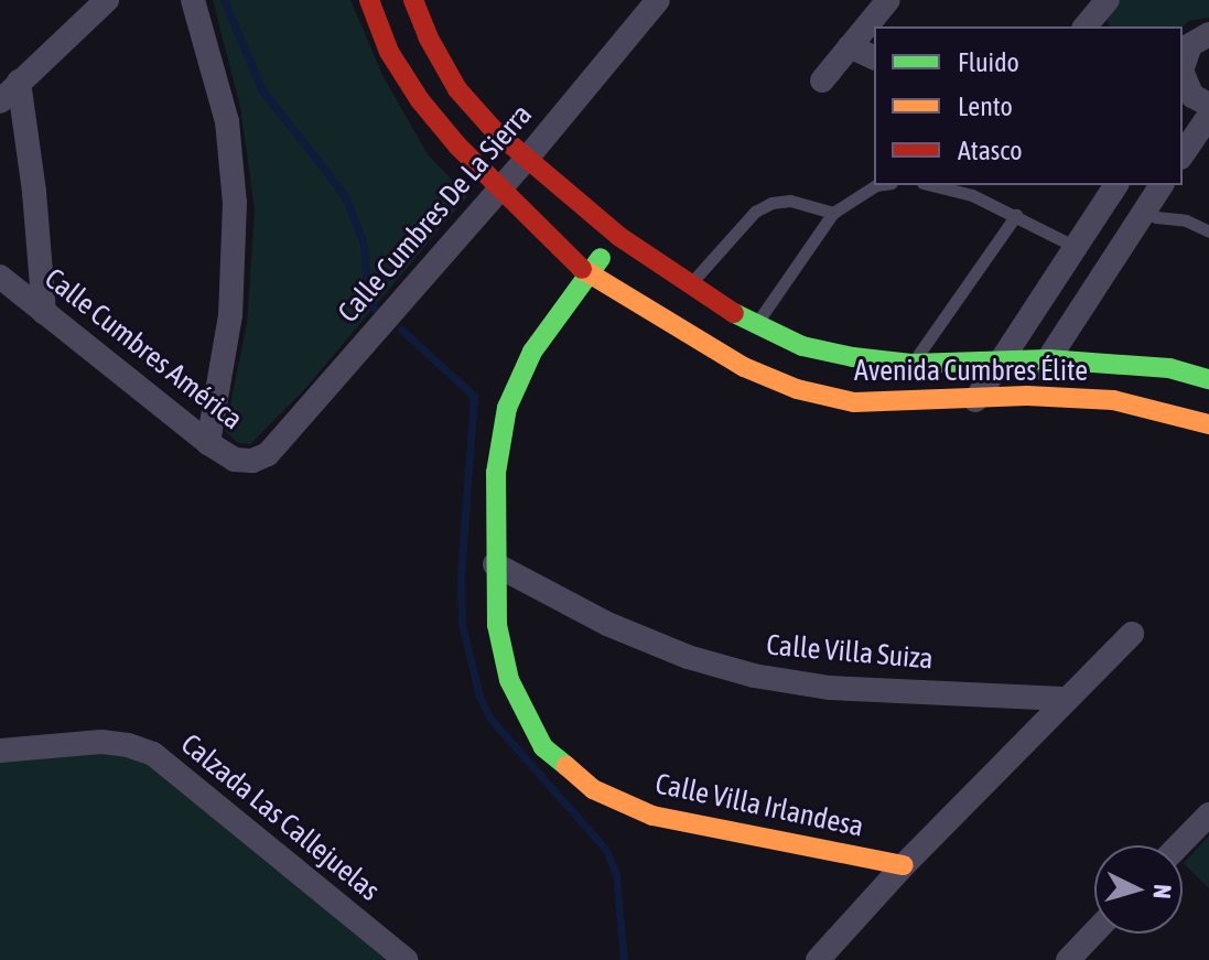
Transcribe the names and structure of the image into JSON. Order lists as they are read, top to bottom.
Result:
{
  "streets": {
    "street": [
      "Calle Cumbres De La Sierra",
      "Calle Cumbres América",
      "Avenida Cumbres Élite",
      "Calle Villa Suiza",
      "Calle Villa Irlandesa",
      "Calzada Las Callejuelas"
    ]
  },
  "crossings": [
    ["Calle Cumbres De La Sierra", "Calle Cumbres América"],
    ["Calle Cumbres De La Sierra", "Avenida Cumbres Élite"],
    ["Avenida Cumbres Élite", "Calle Villa Irlandesa"],
    ["Calle Villa Suiza", "Calle Villa Irlandesa"]
  ],
  "legend": ["Fluido", "Lento", "Atasco"],
  "north": "right"
}
